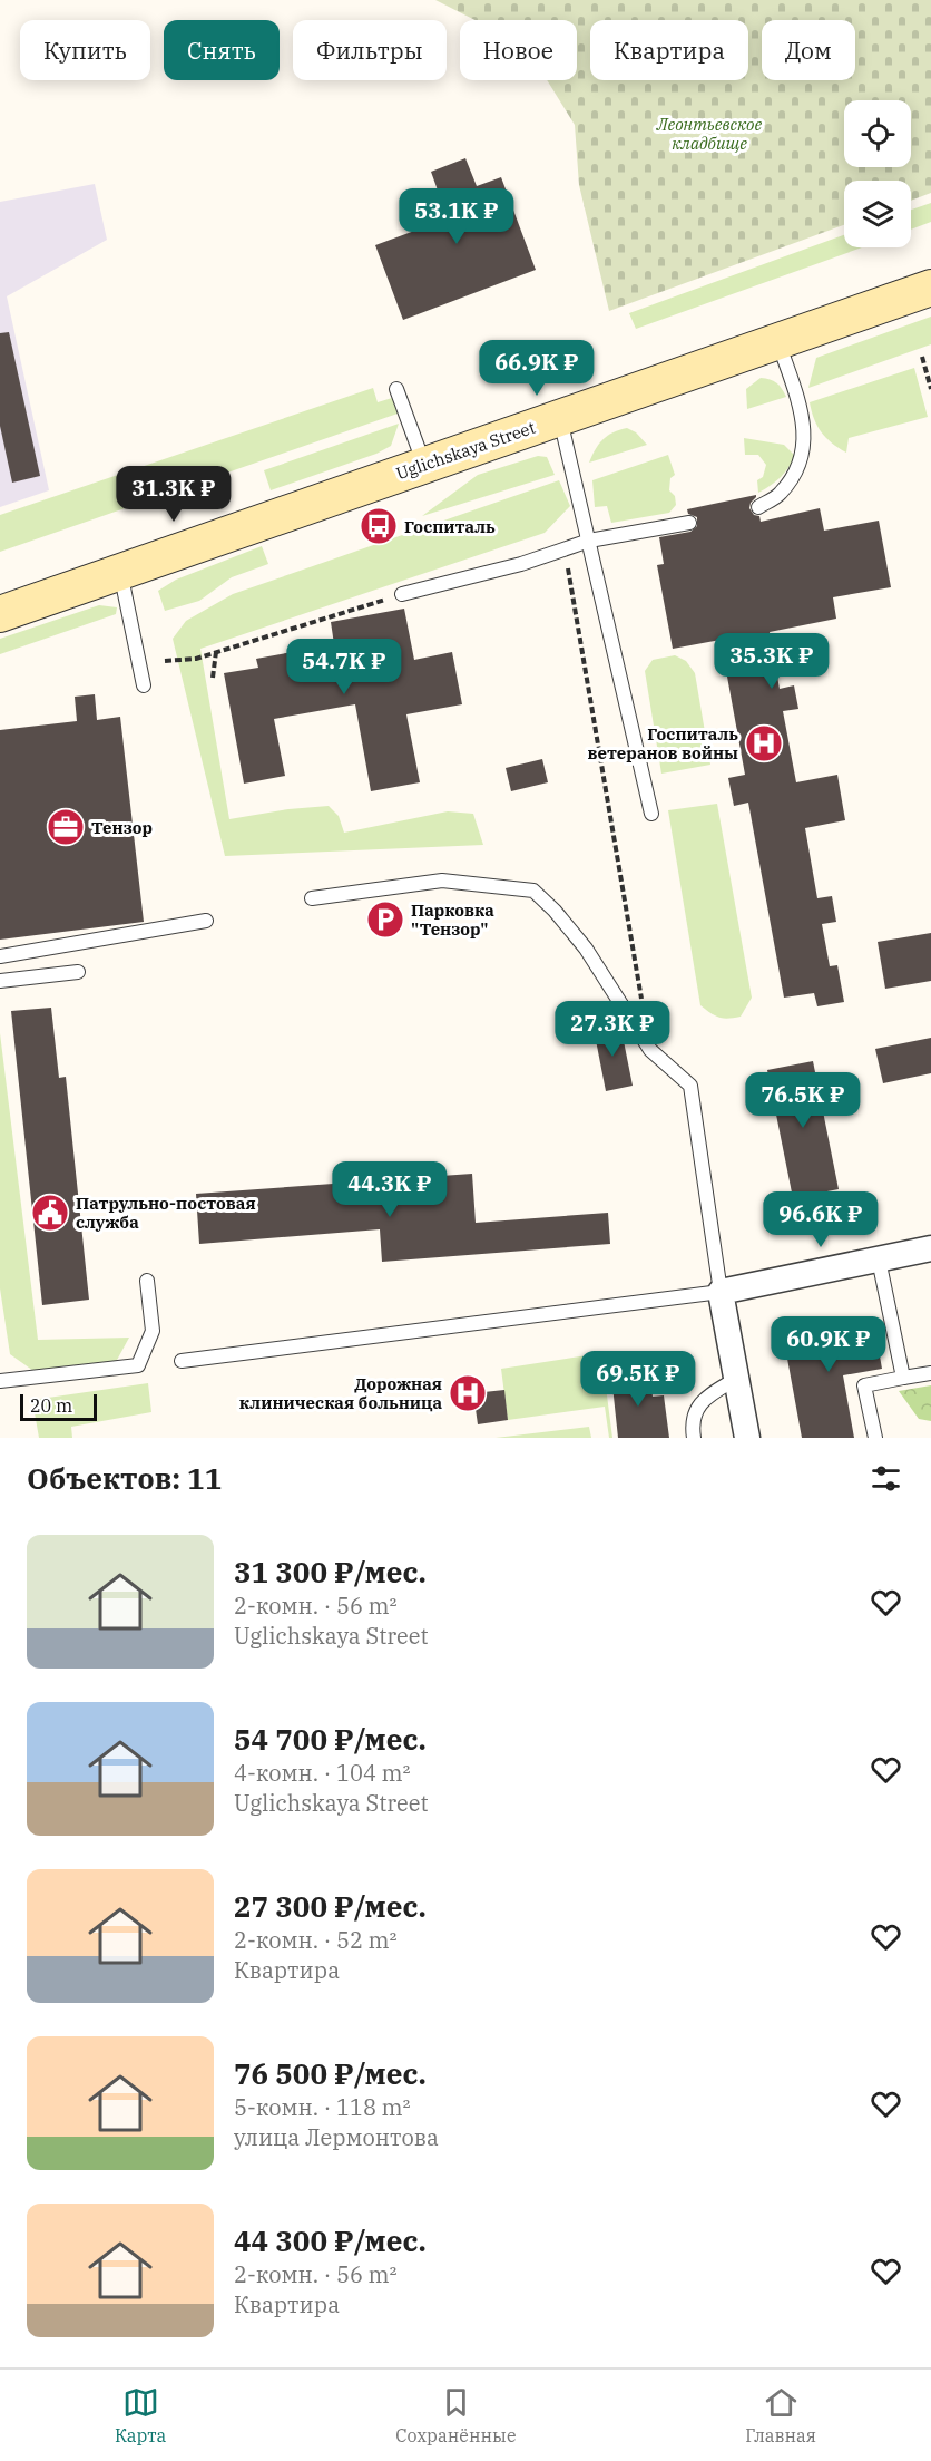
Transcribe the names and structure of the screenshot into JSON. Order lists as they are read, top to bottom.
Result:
{
  "streets": {
    "main road": ["Uglichskaya Street"]
  },
  "parks": ["Леонтьевское кладбище"],
  "places": {
    "bus stop": ["Госпиталь"],
    "hospital": ["Госпиталь ветеранов войны", "Дорожная клиническая больница"],
    "office": ["Тензор"],
    "parking": ["Парковка \"Тензор\""],
    "public building": ["Патрульно-постовая служба"]
  },
  "scale_bar": "20 m",
  "page": {
    "chip": [
      "Купить",
      "Снять",
      "Фильтры",
      "Новое",
      "Квартира",
      "Дом"
    ],
    "price": [
      "53.1K ₽",
      "66.9K ₽",
      "31.3K ₽",
      "35.3K ₽",
      "54.7K ₽",
      "27.3K ₽",
      "76.5K ₽",
      "44.3K ₽",
      "96.6K ₽",
      "60.9K ₽",
      "69.5K ₽"
    ],
    "scale": "20 m",
    "heading": "Объектов: 11",
    "list": [
      {
        "name": "31 300 ₽/мес.",
        "note": "2-комн. · 56 m² · Uglichskaya Street"
      },
      {
        "name": "54 700 ₽/мес.",
        "note": "4-комн. · 104 m² · Uglichskaya Street"
      },
      {
        "name": "27 300 ₽/мес.",
        "note": "2-комн. · 52 m² · Квартира"
      },
      {
        "name": "76 500 ₽/мес.",
        "note": "5-комн. · 118 m² · улица Лермонтова"
      },
      {
        "name": "44 300 ₽/мес.",
        "note": "2-комн. · 56 m² · Квартира"
      }
    ],
    "tabs": ["Карта", "Сохранённые", "Главная"]
  }
}
